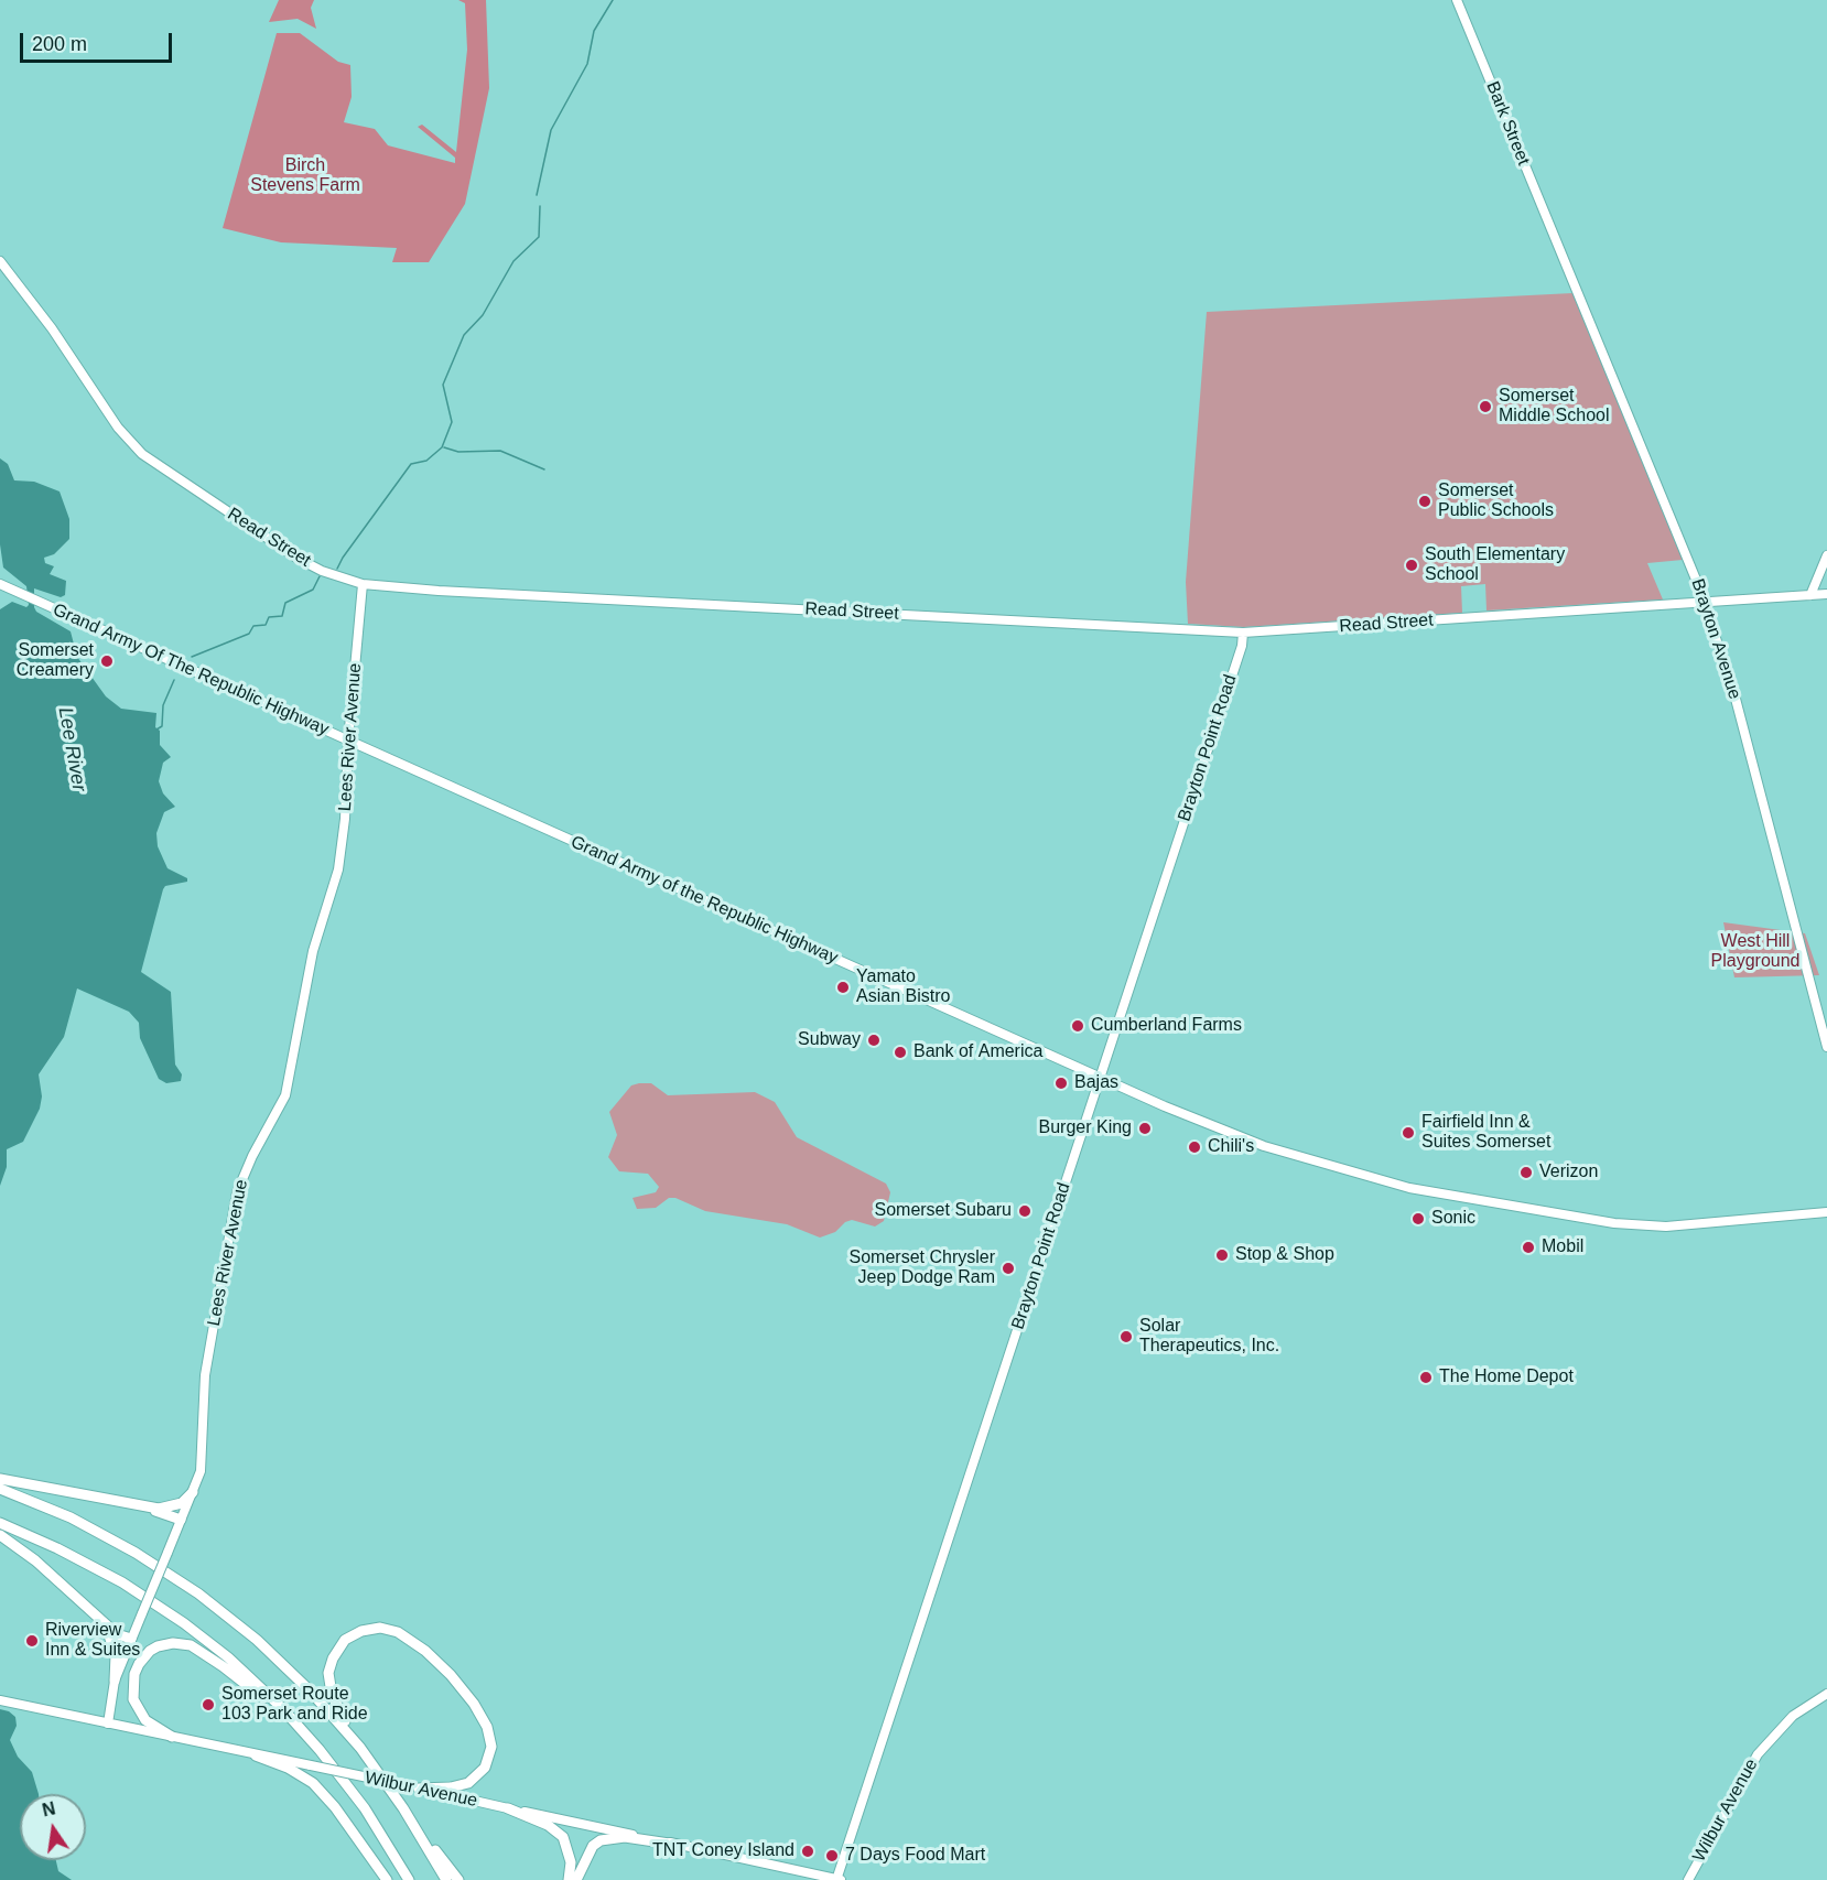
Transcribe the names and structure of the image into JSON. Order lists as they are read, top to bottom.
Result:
{
  "streets": {
    "main road": [
      "Bark Street",
      "Read Street",
      "Brayton Avenue",
      "Grand Army Of The Republic Highway",
      "Lees River Avenue",
      "Brayton Point Road",
      "Grand Army of the Republic Highway",
      "Wilbur Avenue"
    ]
  },
  "crossings": [
    ["Bark Street", "Brayton Avenue"],
    ["Read Street", "Brayton Avenue"],
    ["Read Street", "Lees River Avenue"],
    ["Read Street", "Brayton Point Road"],
    ["Grand Army Of The Republic Highway", "Lees River Avenue"],
    ["Grand Army Of The Republic Highway", "Grand Army of the Republic Highway"],
    ["Lees River Avenue", "Grand Army of the Republic Highway"],
    ["Lees River Avenue", "Wilbur Avenue"],
    ["Brayton Point Road", "Grand Army of the Republic Highway"],
    ["Brayton Point Road", "Wilbur Avenue"]
  ],
  "water": ["Lee River"],
  "parks": ["Birch Stevens Farm", "West Hill Playground"],
  "places": [
    "Somerset Middle School",
    "Somerset Public Schools",
    "South Elementary School",
    "Somerset Creamery",
    "Yamato Asian Bistro",
    "Cumberland Farms",
    "Subway",
    "Bank of America",
    "Bajas",
    "Burger King",
    "Fairfield Inn & Suites Somerset",
    "Chili's",
    "Verizon",
    "Somerset Subaru",
    "Sonic",
    "Mobil",
    "Stop & Shop",
    "Somerset Chrysler Jeep Dodge Ram",
    "Solar Therapeutics, Inc.",
    "The Home Depot",
    "Riverview Inn & Suites",
    "Somerset Route 103 Park and Ride",
    "TNT Coney Island",
    "7 Days Food Mart"
  ],
  "scale_bar": "200 m",
  "north": "top"
}
